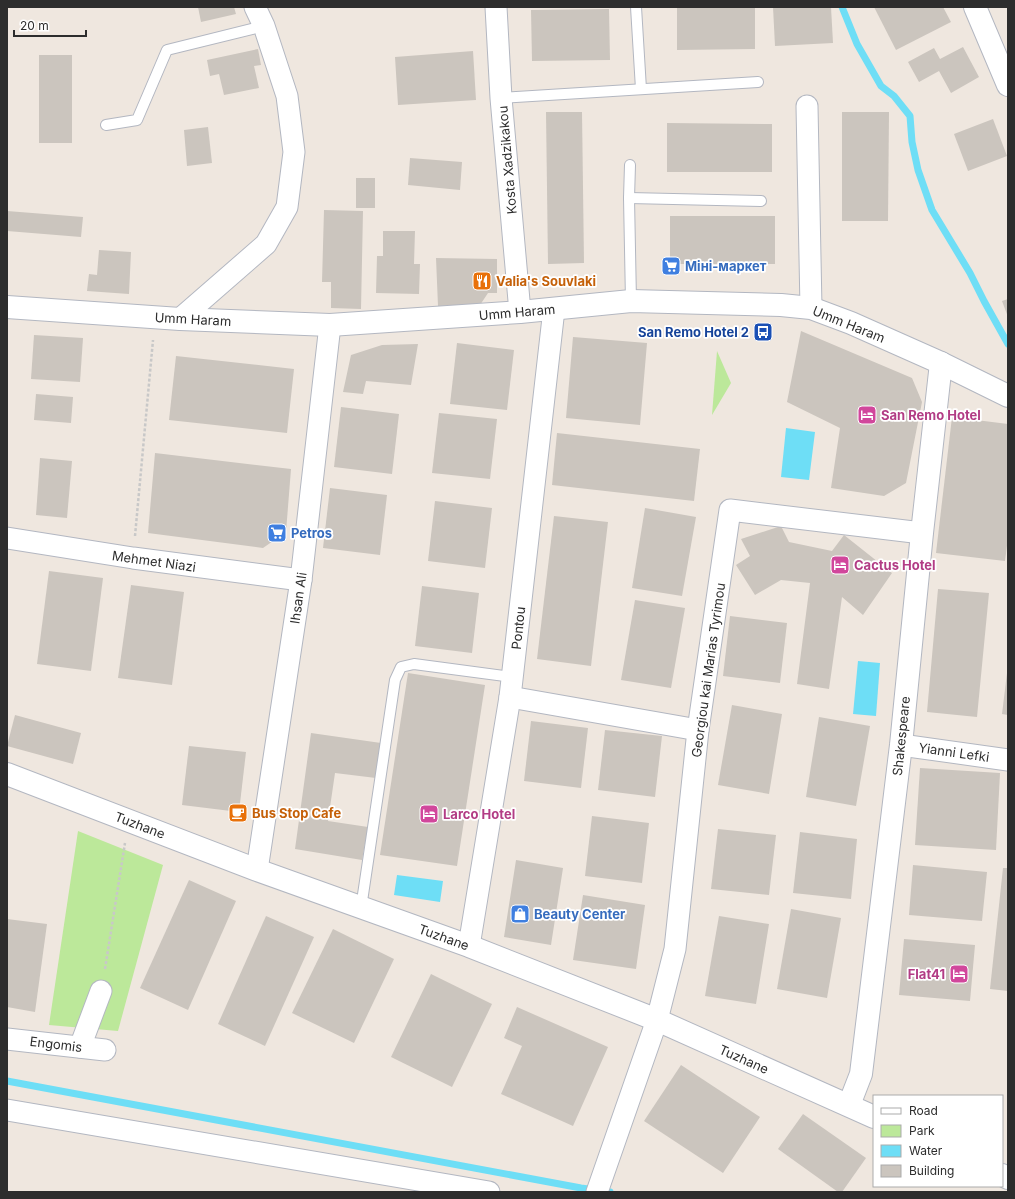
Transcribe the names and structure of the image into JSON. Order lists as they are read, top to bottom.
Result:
{
  "streets": {
    "street": [
      "Kosta Xadzikakou",
      "Umm Haram",
      "Mehmet Niazi",
      "Ihsan Ali",
      "Pontou",
      "Georgiou kai Marias Tyrimou",
      "Shakespeare",
      "Yianni Lefki",
      "Tuzhane",
      "Engomis"
    ]
  },
  "crossings": [
    ["Kosta Xadzikakou", "Umm Haram"],
    ["Umm Haram", "Ihsan Ali"],
    ["Umm Haram", "Pontou"],
    ["Umm Haram", "Shakespeare"],
    ["Mehmet Niazi", "Ihsan Ali"],
    ["Ihsan Ali", "Tuzhane"],
    ["Pontou", "Tuzhane"],
    ["Georgiou kai Marias Tyrimou", "Shakespeare"],
    ["Georgiou kai Marias Tyrimou", "Tuzhane"],
    ["Shakespeare", "Yianni Lefki"],
    ["Shakespeare", "Tuzhane"]
  ],
  "places": {
    "supermarket": ["Міні-маркет", "Petros"],
    "restaurant": ["Valia's Souvlaki"],
    "bus stop": ["San Remo Hotel 2"],
    "hotel": [
      "San Remo Hotel",
      "Cactus Hotel",
      "Larco Hotel",
      "Flat41"
    ],
    "cafe": ["Bus Stop Cafe"],
    "shop": ["Beauty Center"]
  },
  "legend": [
    "Road",
    "Park",
    "Water",
    "Building"
  ],
  "scale_bar": "20 m"
}
